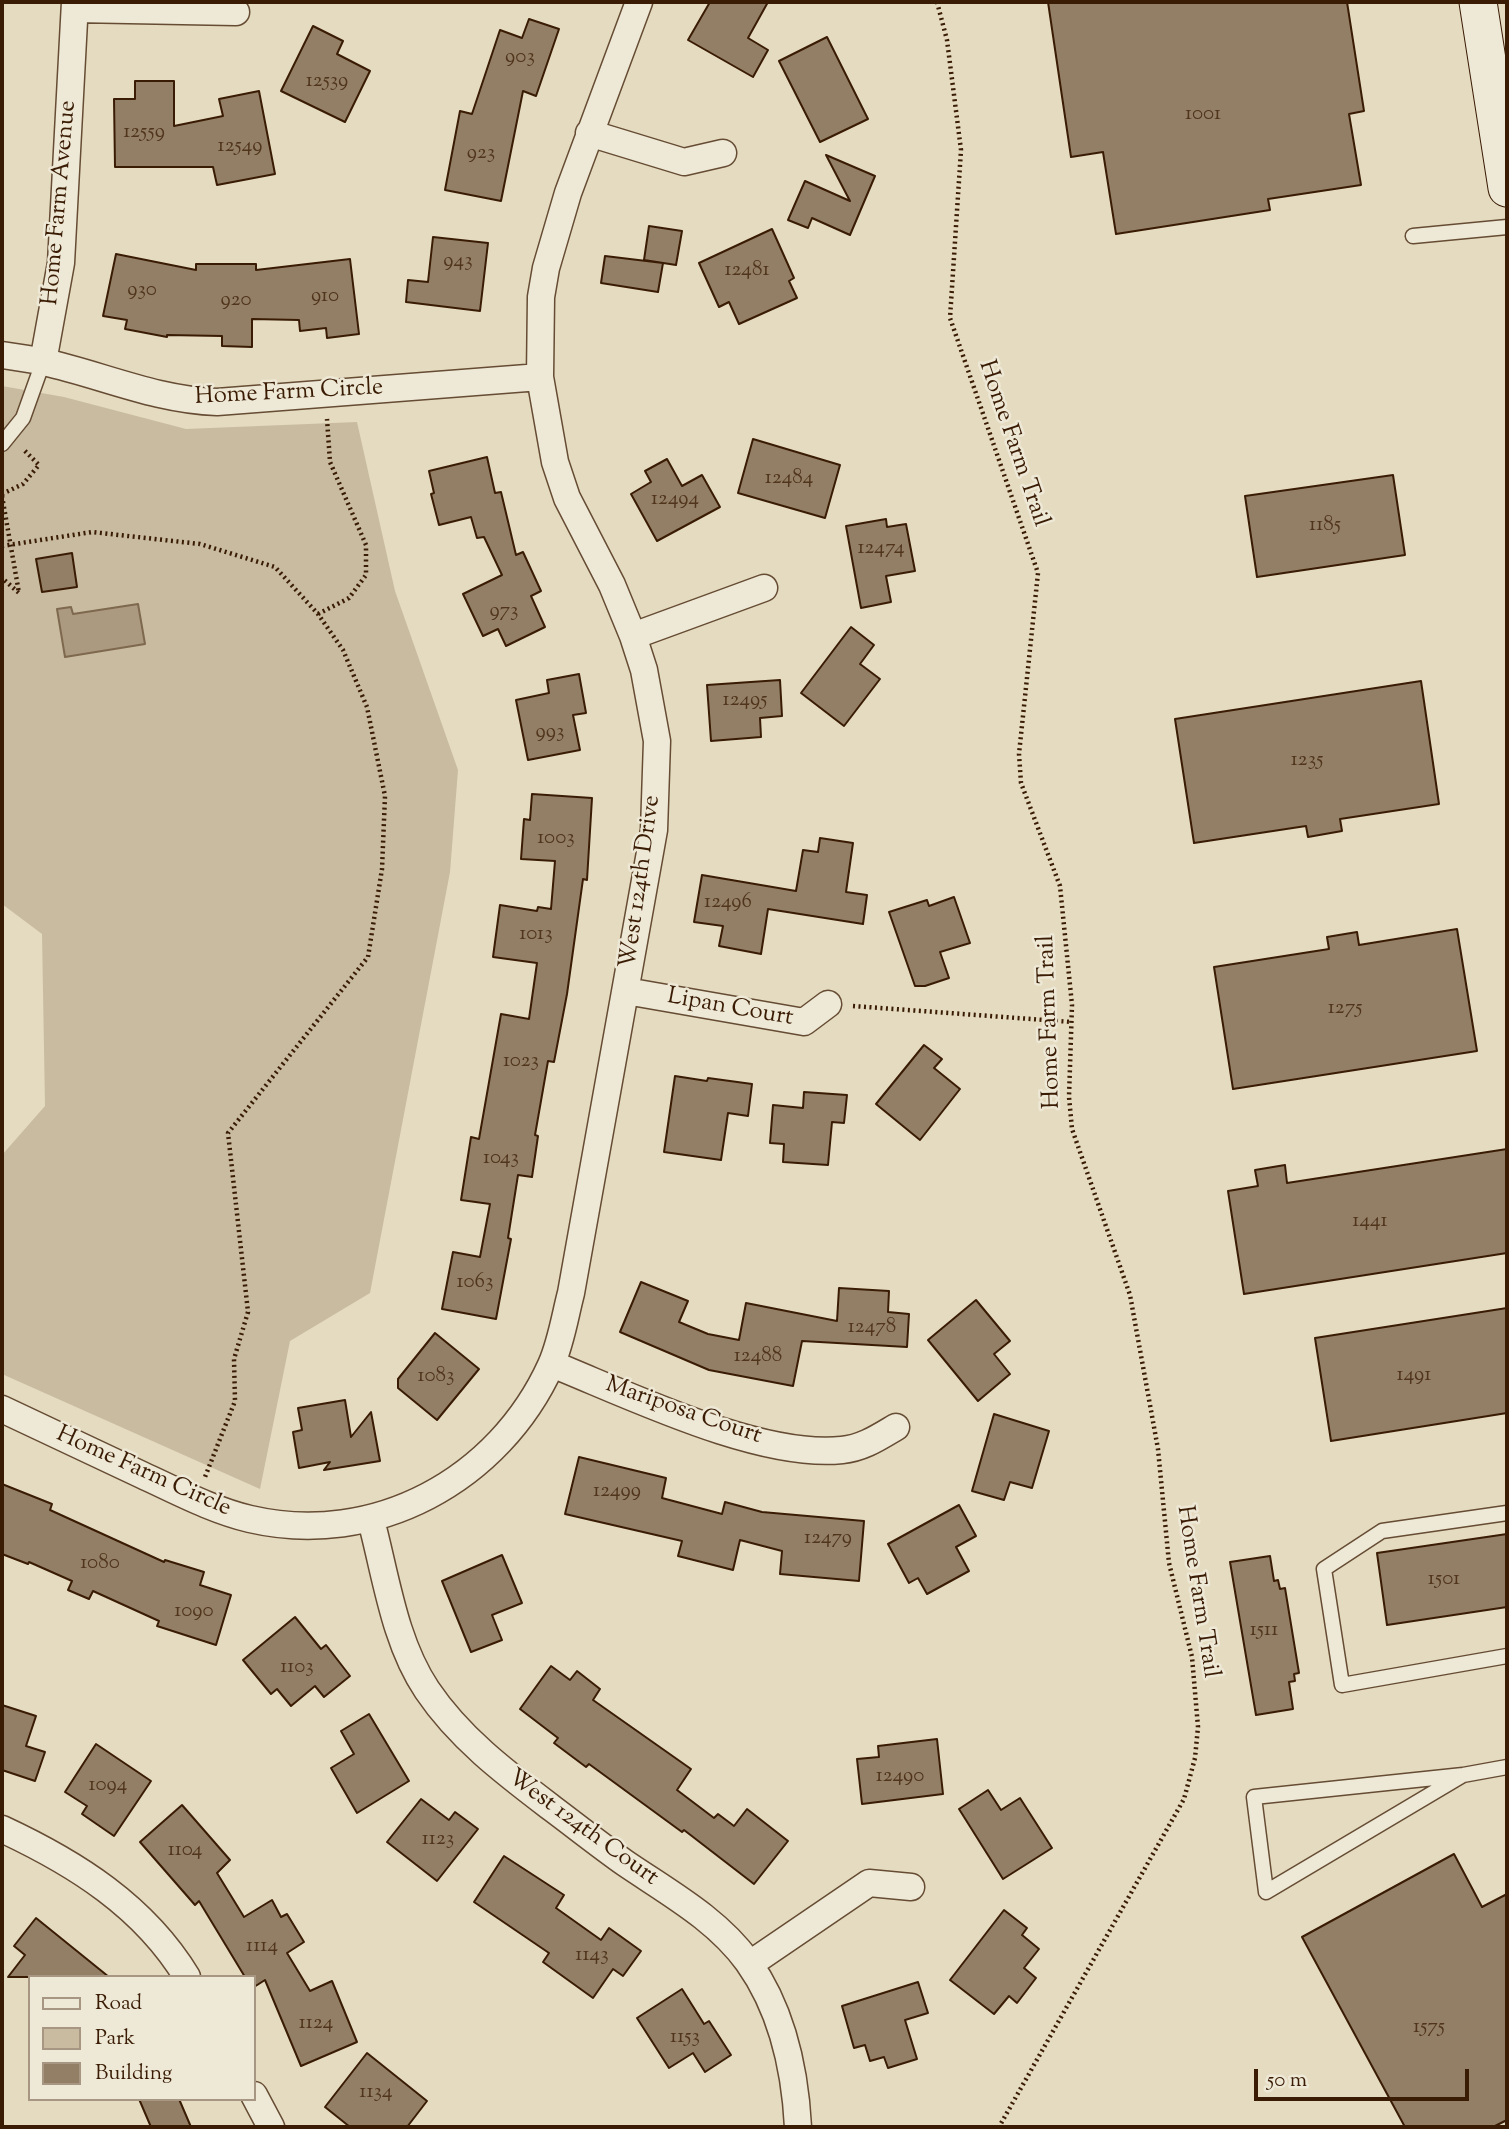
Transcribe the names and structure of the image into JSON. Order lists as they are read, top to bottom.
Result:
{
  "streets": {
    "street": [
      "Home Farm Avenue",
      "Home Farm Circle",
      "West 124th Drive",
      "Lipan Court",
      "Mariposa Court",
      "West 124th Court"
    ],
    "path": ["Home Farm Trail"]
  },
  "crossings": [
    ["Home Farm Avenue", "Home Farm Circle"],
    ["Home Farm Circle", "West 124th Drive"],
    ["Home Farm Circle", "West 124th Court"],
    ["West 124th Drive", "Lipan Court"],
    ["West 124th Drive", "Mariposa Court"],
    ["West 124th Drive", "West 124th Court"]
  ],
  "house_numbers": [
    "903",
    "12539",
    "1001",
    "12559",
    "12549",
    "923",
    "943",
    "12481",
    "930",
    "910",
    "920",
    "12484",
    "12494",
    "1185",
    "12474",
    "973",
    "12495",
    "993",
    "1235",
    "1003",
    "12496",
    "1013",
    "1275",
    "1023",
    "1043",
    "1441",
    "1063",
    "12478",
    "12488",
    "1491",
    "1083",
    "12499",
    "12479",
    "1080",
    "1501",
    "1090",
    "1511",
    "1103",
    "12490",
    "1094",
    "1123",
    "1104",
    "1114",
    "1143",
    "1124",
    "1575",
    "1153",
    "1134"
  ],
  "legend": ["Road", "Park", "Building"],
  "scale_bar": "50 m"
}
